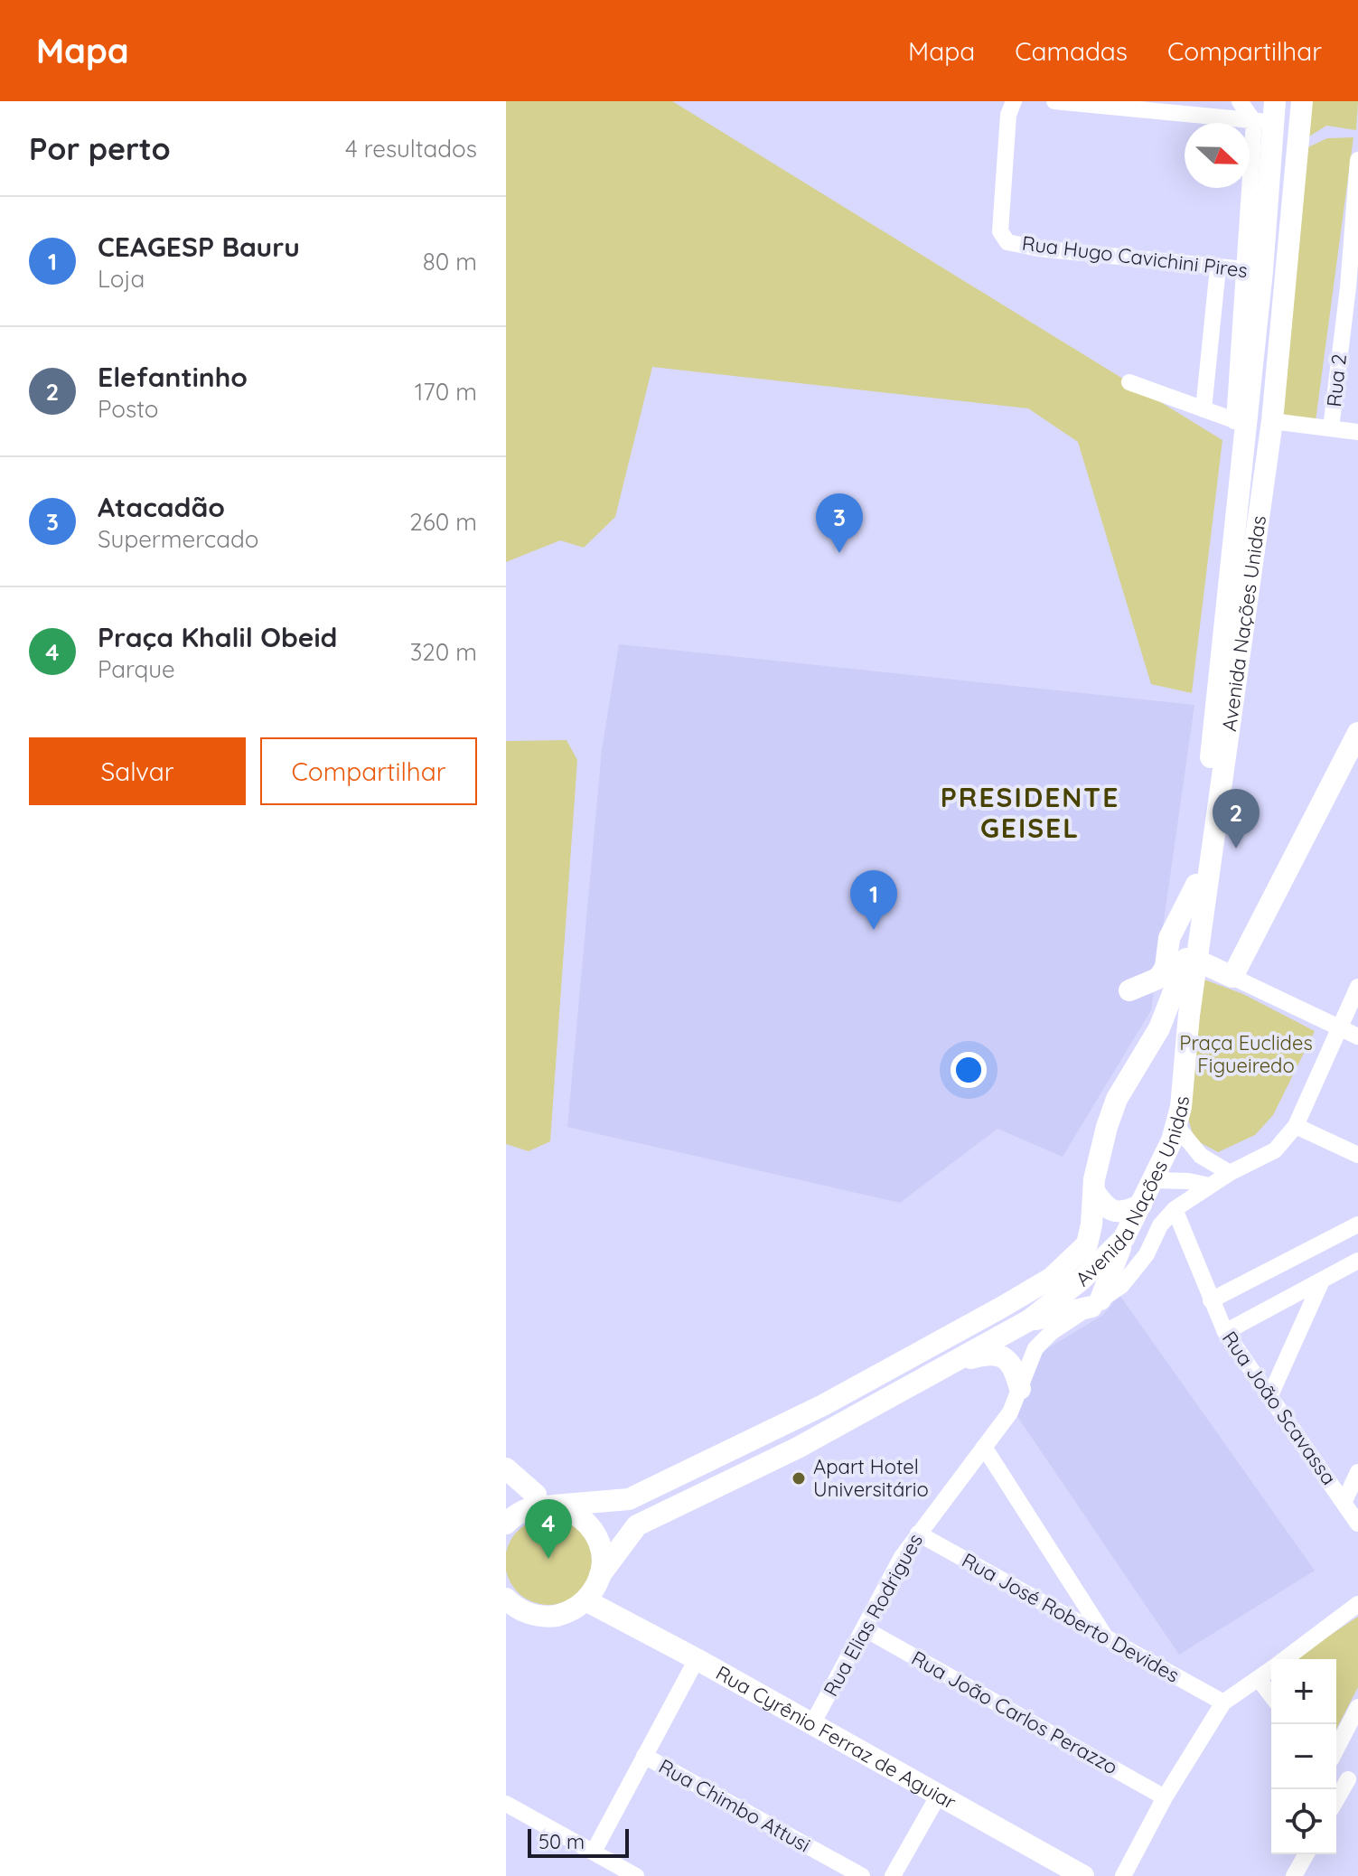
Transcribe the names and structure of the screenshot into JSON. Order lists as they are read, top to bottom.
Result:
{
  "streets": {
    "main road": ["Avenida Nações Unidas", "Rua Cyrênio Ferraz de Aguiar"],
    "street": [
      "Rua Hugo Cavichini Pires",
      "Rua 2",
      "Rua João Scavassa",
      "Rua Elias Rodrigues",
      "Rua José Roberto Devides",
      "Rua João Carlos Perazzo",
      "Rua Chimbo Attusi"
    ]
  },
  "crossings": [
    ["Rua Hugo Cavichini Pires", "Avenida Nações Unidas"],
    ["Avenida Nações Unidas", "Rua Cyrênio Ferraz de Aguiar"],
    ["Rua João Scavassa", "Rua Elias Rodrigues"],
    ["Rua Elias Rodrigues", "Rua José Roberto Devides"],
    ["Rua Elias Rodrigues", "Rua João Carlos Perazzo"],
    ["Rua Elias Rodrigues", "Rua Cyrênio Ferraz de Aguiar"]
  ],
  "districts": ["PRESIDENTE GEISEL"],
  "parks": ["Praça Euclides Figueiredo"],
  "places": ["Apart Hotel Universitário"],
  "scale_bar": "50 m",
  "north": "right",
  "page": {
    "header": "Mapa",
    "nav": ["Mapa", "Camadas", "Compartilhar"],
    "heading": ["Por perto", "4 resultados"],
    "list": [
      {
        "mark": "1",
        "name": "CEAGESP Bauru",
        "note": "Loja",
        "value": "80 m"
      },
      {
        "mark": "2",
        "name": "Elefantinho",
        "note": "Posto",
        "value": "170 m"
      },
      {
        "mark": "3",
        "name": "Atacadão",
        "note": "Supermercado",
        "value": "260 m"
      },
      {
        "mark": "4",
        "name": "Praça Khalil Obeid",
        "note": "Parque",
        "value": "320 m"
      }
    ],
    "pins": [
      "3",
      "2",
      "1",
      "4"
    ],
    "buttons": ["Salvar", "Compartilhar"],
    "map_buttons": ["+", "−"],
    "scale": "50 m"
  }
}
